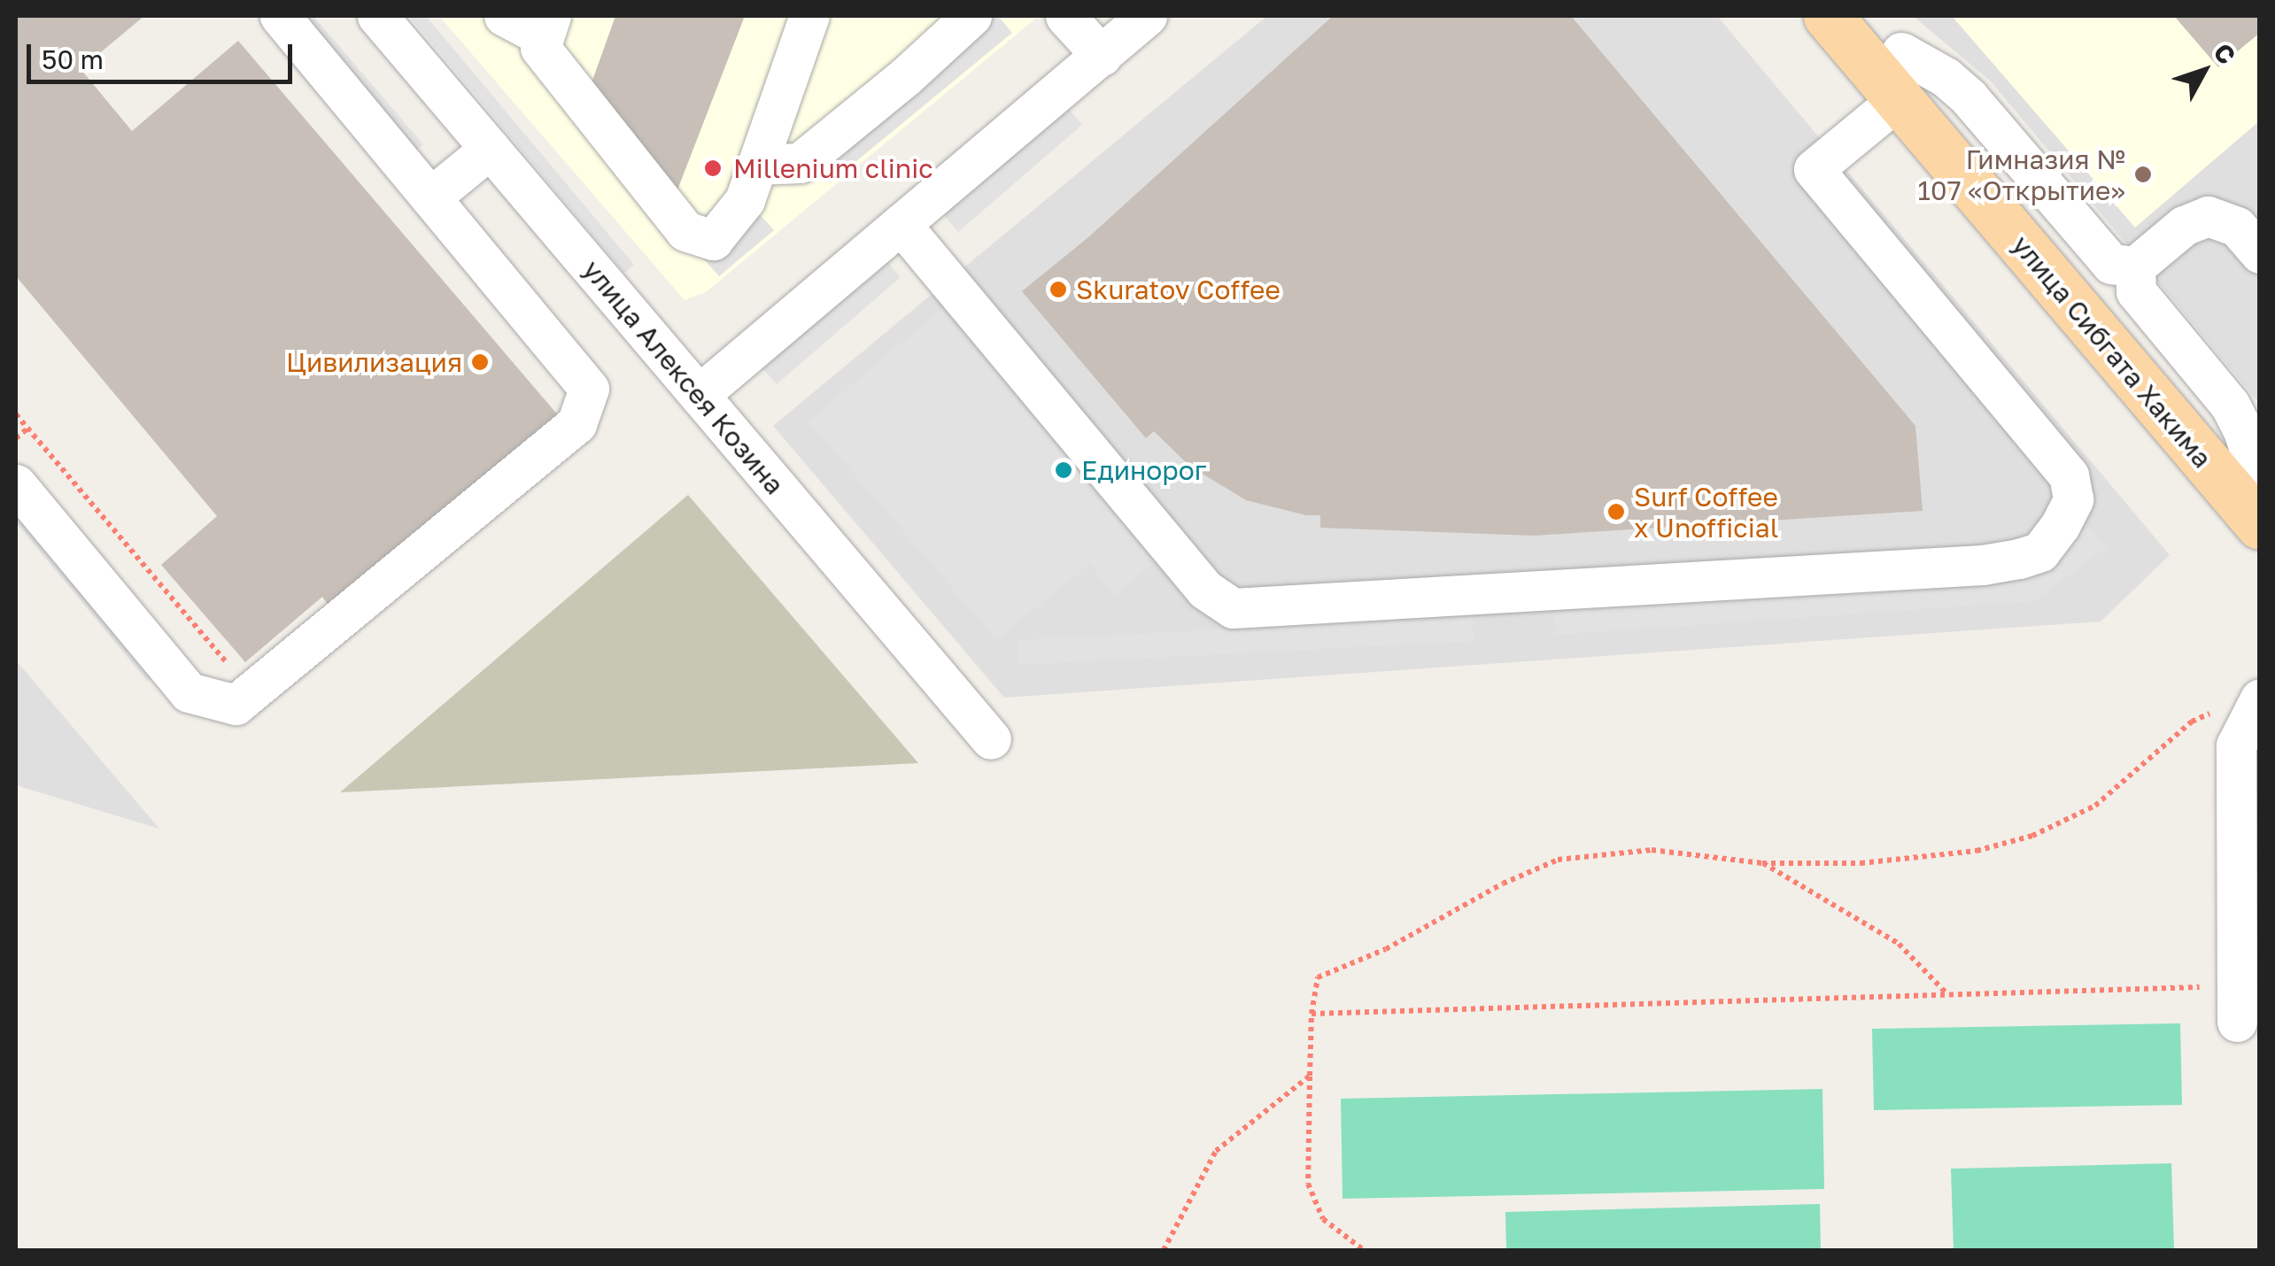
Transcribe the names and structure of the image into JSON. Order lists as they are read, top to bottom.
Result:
{
  "streets": {
    "main road": ["улица Сибгата Хакима"],
    "street": ["улица Алексея Козина"]
  },
  "places": [
    "Millenium clinic",
    "Гимназия № 107 «Открытие»",
    "Skuratov Coffee",
    "Цивилизация",
    "Единорог",
    "Surf Coffee x Unofficial"
  ],
  "scale_bar": "50 m",
  "north": "top right"
}
